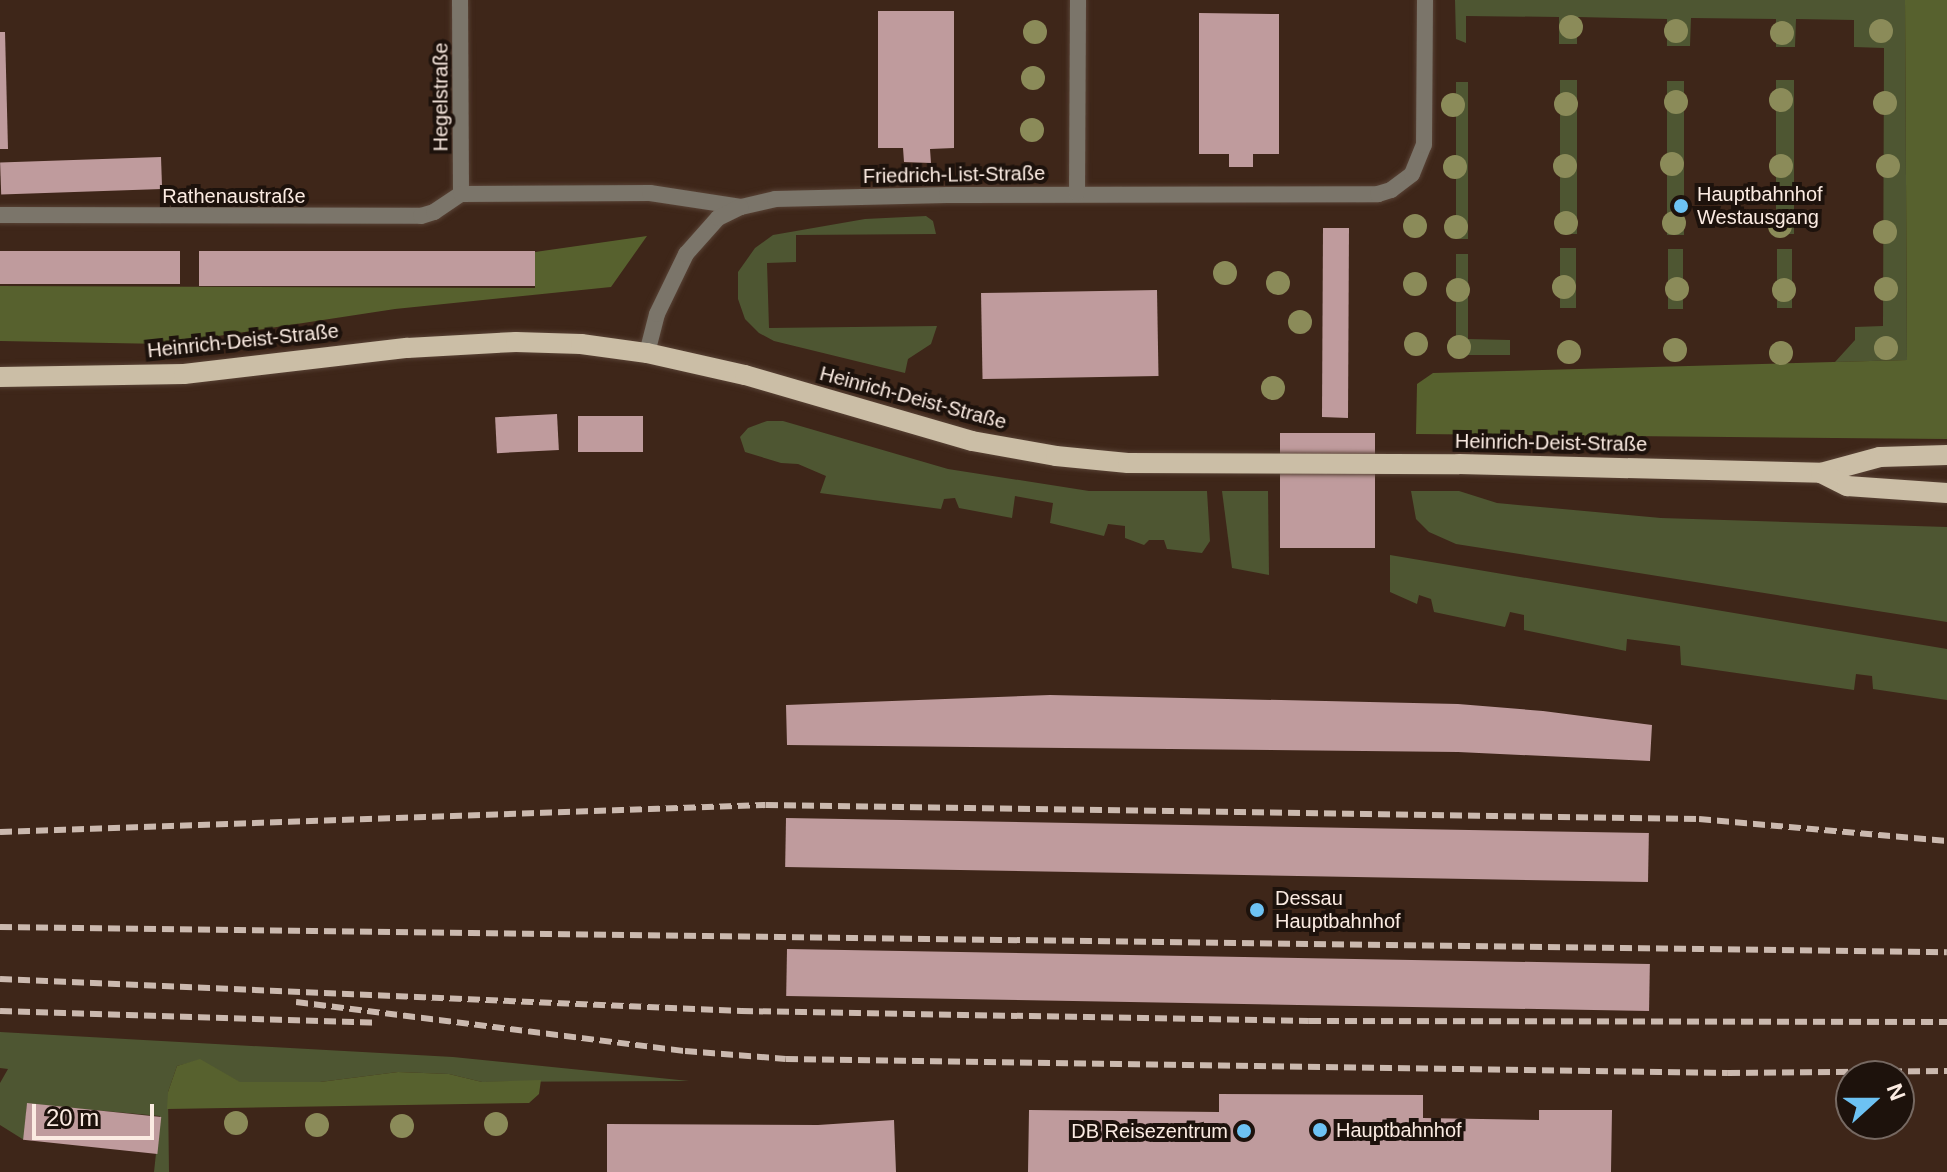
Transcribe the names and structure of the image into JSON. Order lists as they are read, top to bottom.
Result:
{
  "streets": {
    "main road": ["Heinrich-Deist-Straße"],
    "street": ["Hegelstraße", "Friedrich-List-Straße", "Rathenaustraße"]
  },
  "crossings": [
    ["Hegelstraße", "Friedrich-List-Straße"],
    ["Hegelstraße", "Rathenaustraße"],
    ["Friedrich-List-Straße", "Rathenaustraße"]
  ],
  "places": [
    "Hauptbahnhof Westausgang",
    "Dessau Hauptbahnhof",
    "Hauptbahnhof",
    "DB Reisezentrum"
  ],
  "scale_bar": "20 m",
  "north": "right"
}
